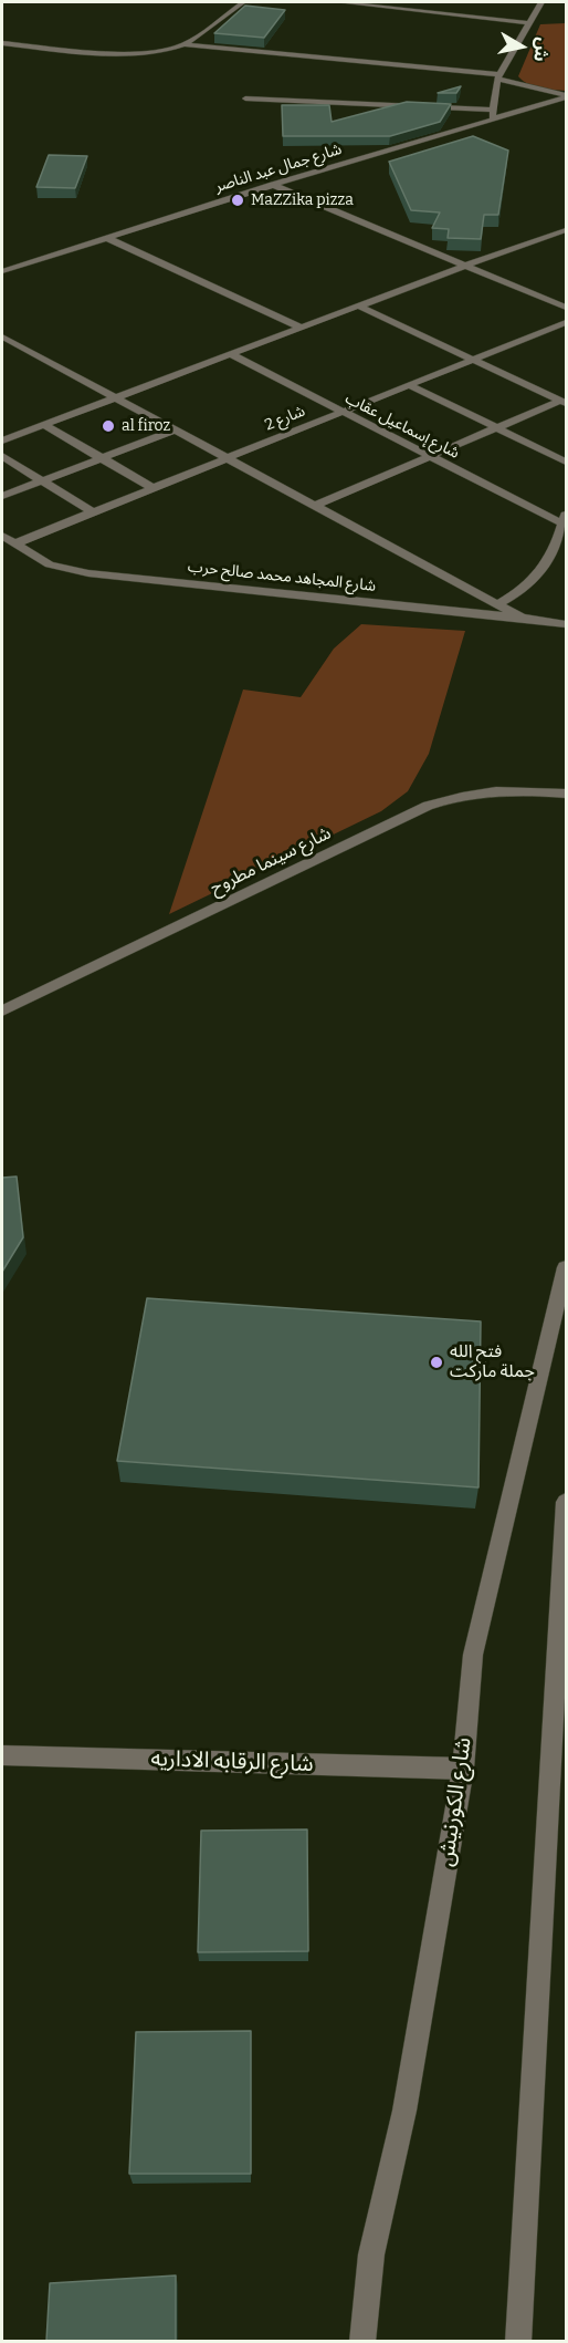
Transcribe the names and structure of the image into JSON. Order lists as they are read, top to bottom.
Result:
{
  "streets": {
    "street": [
      "شارع جمال عبد الناصر",
      "شارع 2",
      "شارع إسماعيل عقاب",
      "شارع المجاهد محمد صالح حرب",
      "شارع سينما مطروح",
      "شارع الرقابه الاداريه",
      "شارع الكورنيش"
    ]
  },
  "crossings": [
    ["شارع 2", "شارع إسماعيل عقاب"],
    ["شارع 2", "شارع المجاهد محمد صالح حرب"],
    ["شارع الرقابه الاداريه", "شارع الكورنيش"]
  ],
  "places": ["MaZZika pizza", "al firoz", "فتح الله جملة ماركت"],
  "north": "right"
}
